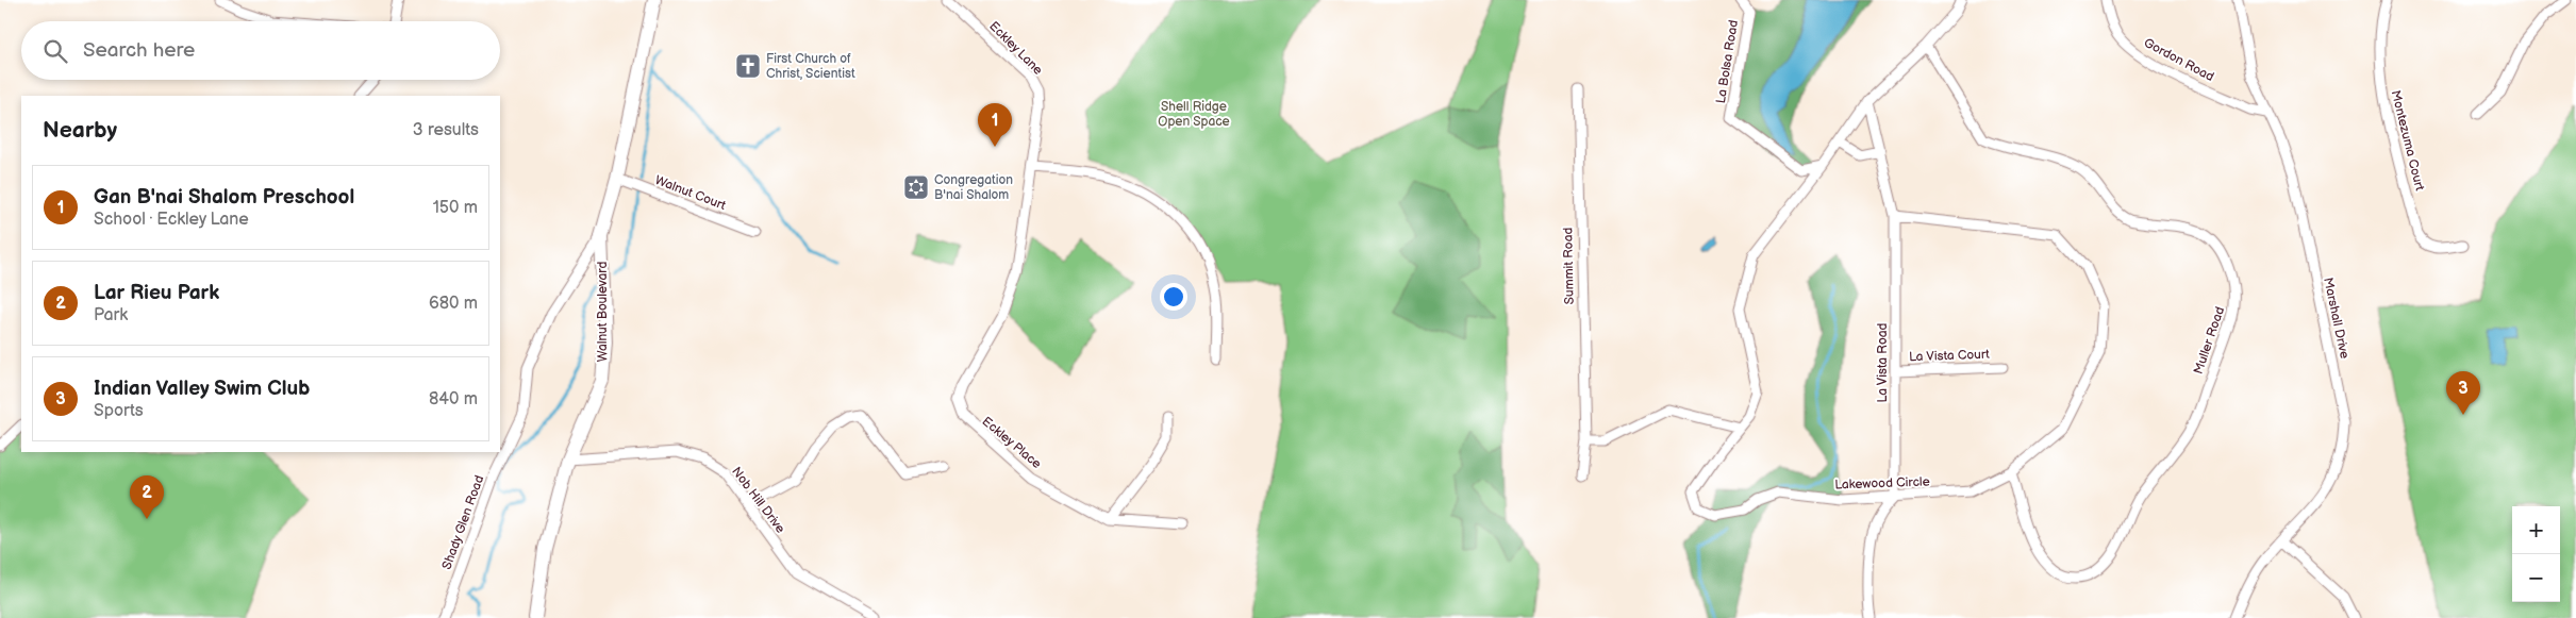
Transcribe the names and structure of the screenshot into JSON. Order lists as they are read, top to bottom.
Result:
{
  "streets": {
    "street": [
      "Eckley Lane",
      "Gordon Road",
      "La Bolsa Road",
      "Montezuma Court",
      "Walnut Court",
      "Summit Road",
      "Walnut Boulevard",
      "Marshall Drive",
      "Muller Road",
      "La Vista Court",
      "La Vista Road",
      "Eckley Place",
      "Lakewood Circle",
      "Nob Hill Drive",
      "Shady Glen Road"
    ]
  },
  "crossings": [
    ["Eckley Lane", "Eckley Place"],
    ["Gordon Road", "Marshall Drive"],
    ["La Bolsa Road", "Lakewood Circle"],
    ["Walnut Court", "Walnut Boulevard"],
    ["Walnut Boulevard", "Nob Hill Drive"],
    ["Walnut Boulevard", "Shady Glen Road"],
    ["Muller Road", "Lakewood Circle"],
    ["La Vista Court", "La Vista Road"],
    ["La Vista Road", "Lakewood Circle"]
  ],
  "parks": ["Shell Ridge Open Space"],
  "places": {
    "church": ["First Church of Christ, Scientist"],
    "synagogue": ["Congregation B'nai Shalom"]
  },
  "page": {
    "search": "Search here",
    "heading": ["Nearby", "3 results"],
    "pins": ["1", "3", "2"],
    "list": [
      {
        "mark": "1",
        "name": "Gan B'nai Shalom Preschool",
        "note": "School · Eckley Lane",
        "value": "150 m"
      },
      {
        "mark": "2",
        "name": "Lar Rieu Park",
        "note": "Park",
        "value": "680 m"
      },
      {
        "mark": "3",
        "name": "Indian Valley Swim Club",
        "note": "Sports",
        "value": "840 m"
      }
    ],
    "map_buttons": ["+", "−"]
  }
}
